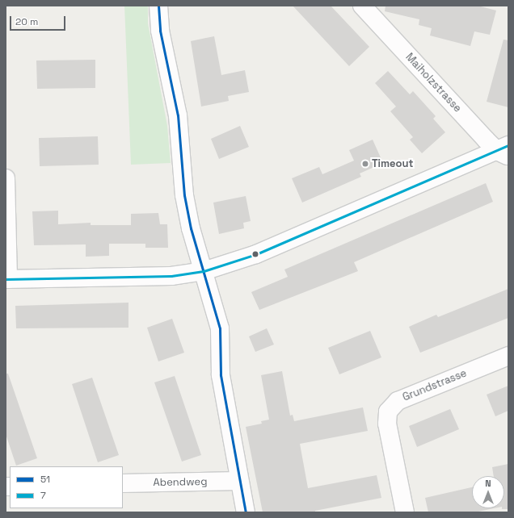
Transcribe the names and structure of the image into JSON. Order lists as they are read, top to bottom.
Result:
{
  "streets": {
    "street": ["Maiholzstrasse", "Grundstrasse", "Abendweg"]
  },
  "places": ["Timeout"],
  "lines": ["transit line 51", "transit line 7"],
  "legend": ["51", "7"],
  "scale_bar": "20 m",
  "north": "top"
}
